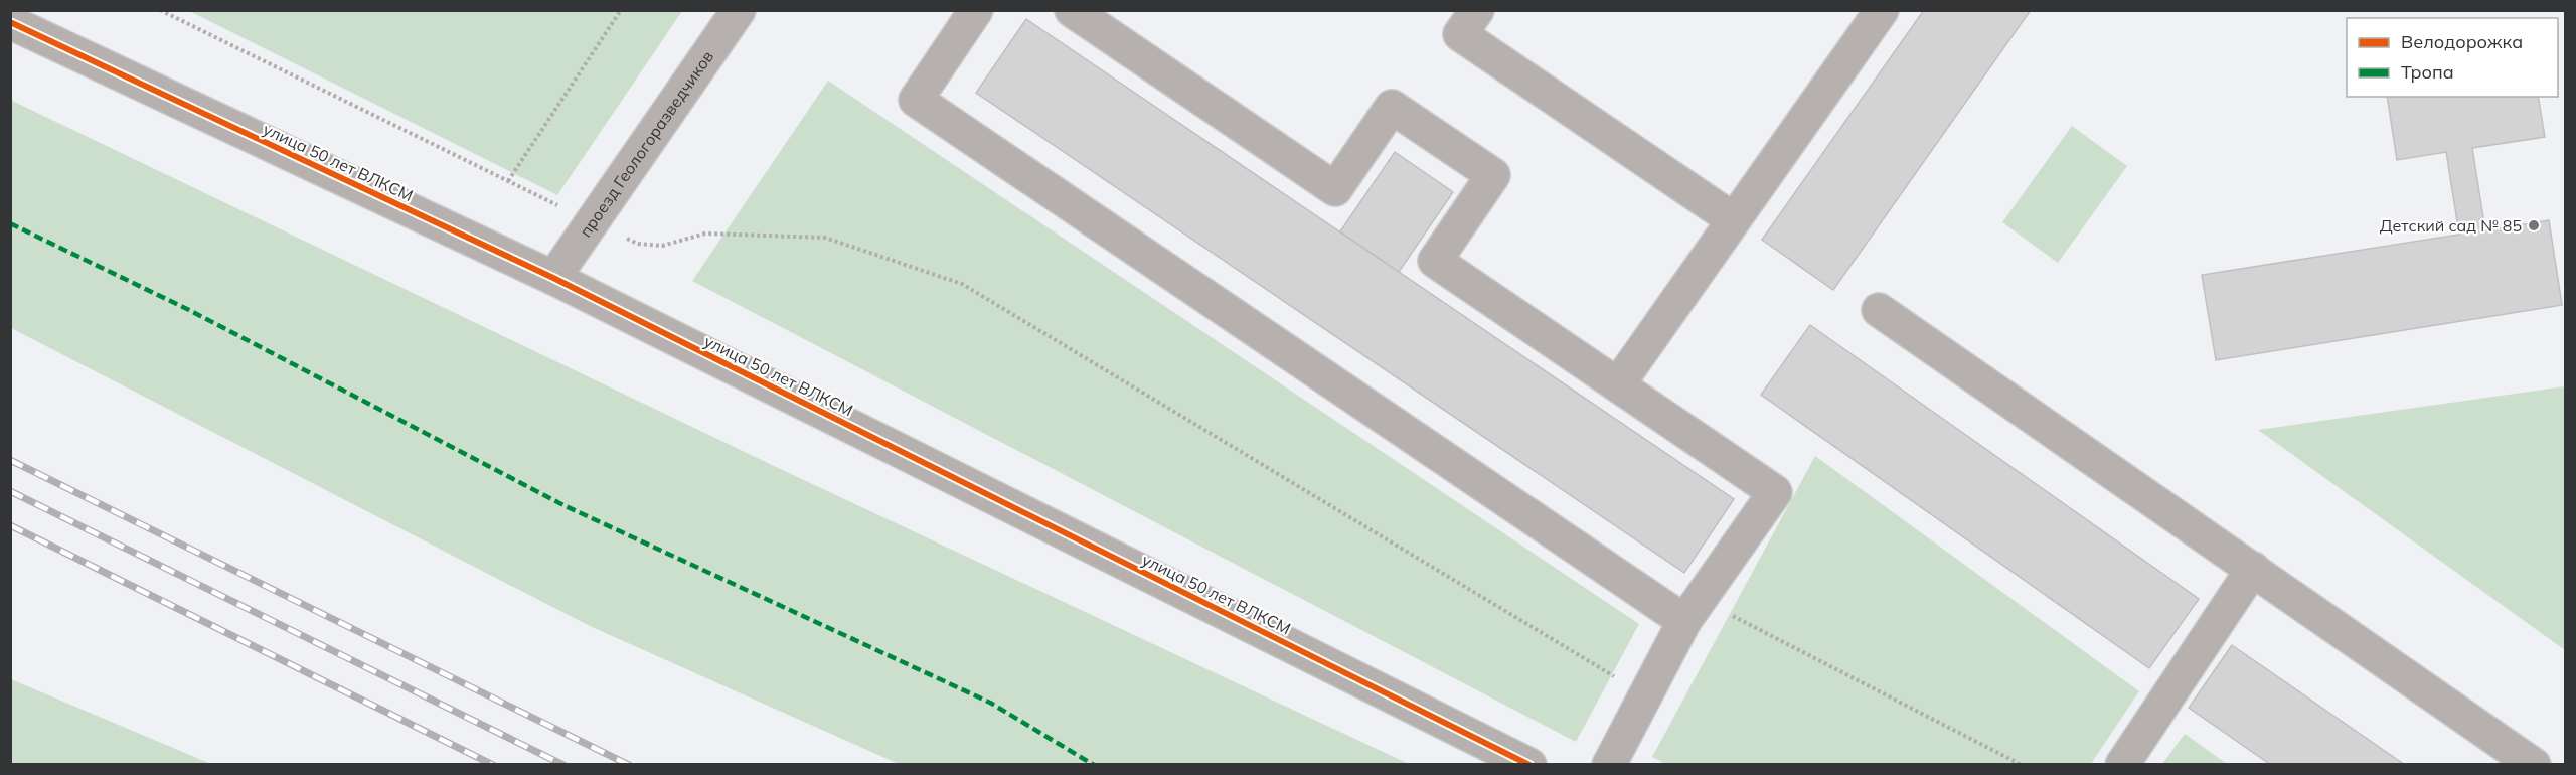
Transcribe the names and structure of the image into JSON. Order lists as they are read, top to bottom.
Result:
{
  "streets": {
    "street": ["проезд Геологоразведчиков", "улица 50 лет ВЛКСМ"]
  },
  "crossings": [
    ["проезд Геологоразведчиков", "улица 50 лет ВЛКСМ"]
  ],
  "places": ["Детский сад № 85"],
  "legend": ["Велодорожка", "Тропа"]
}
